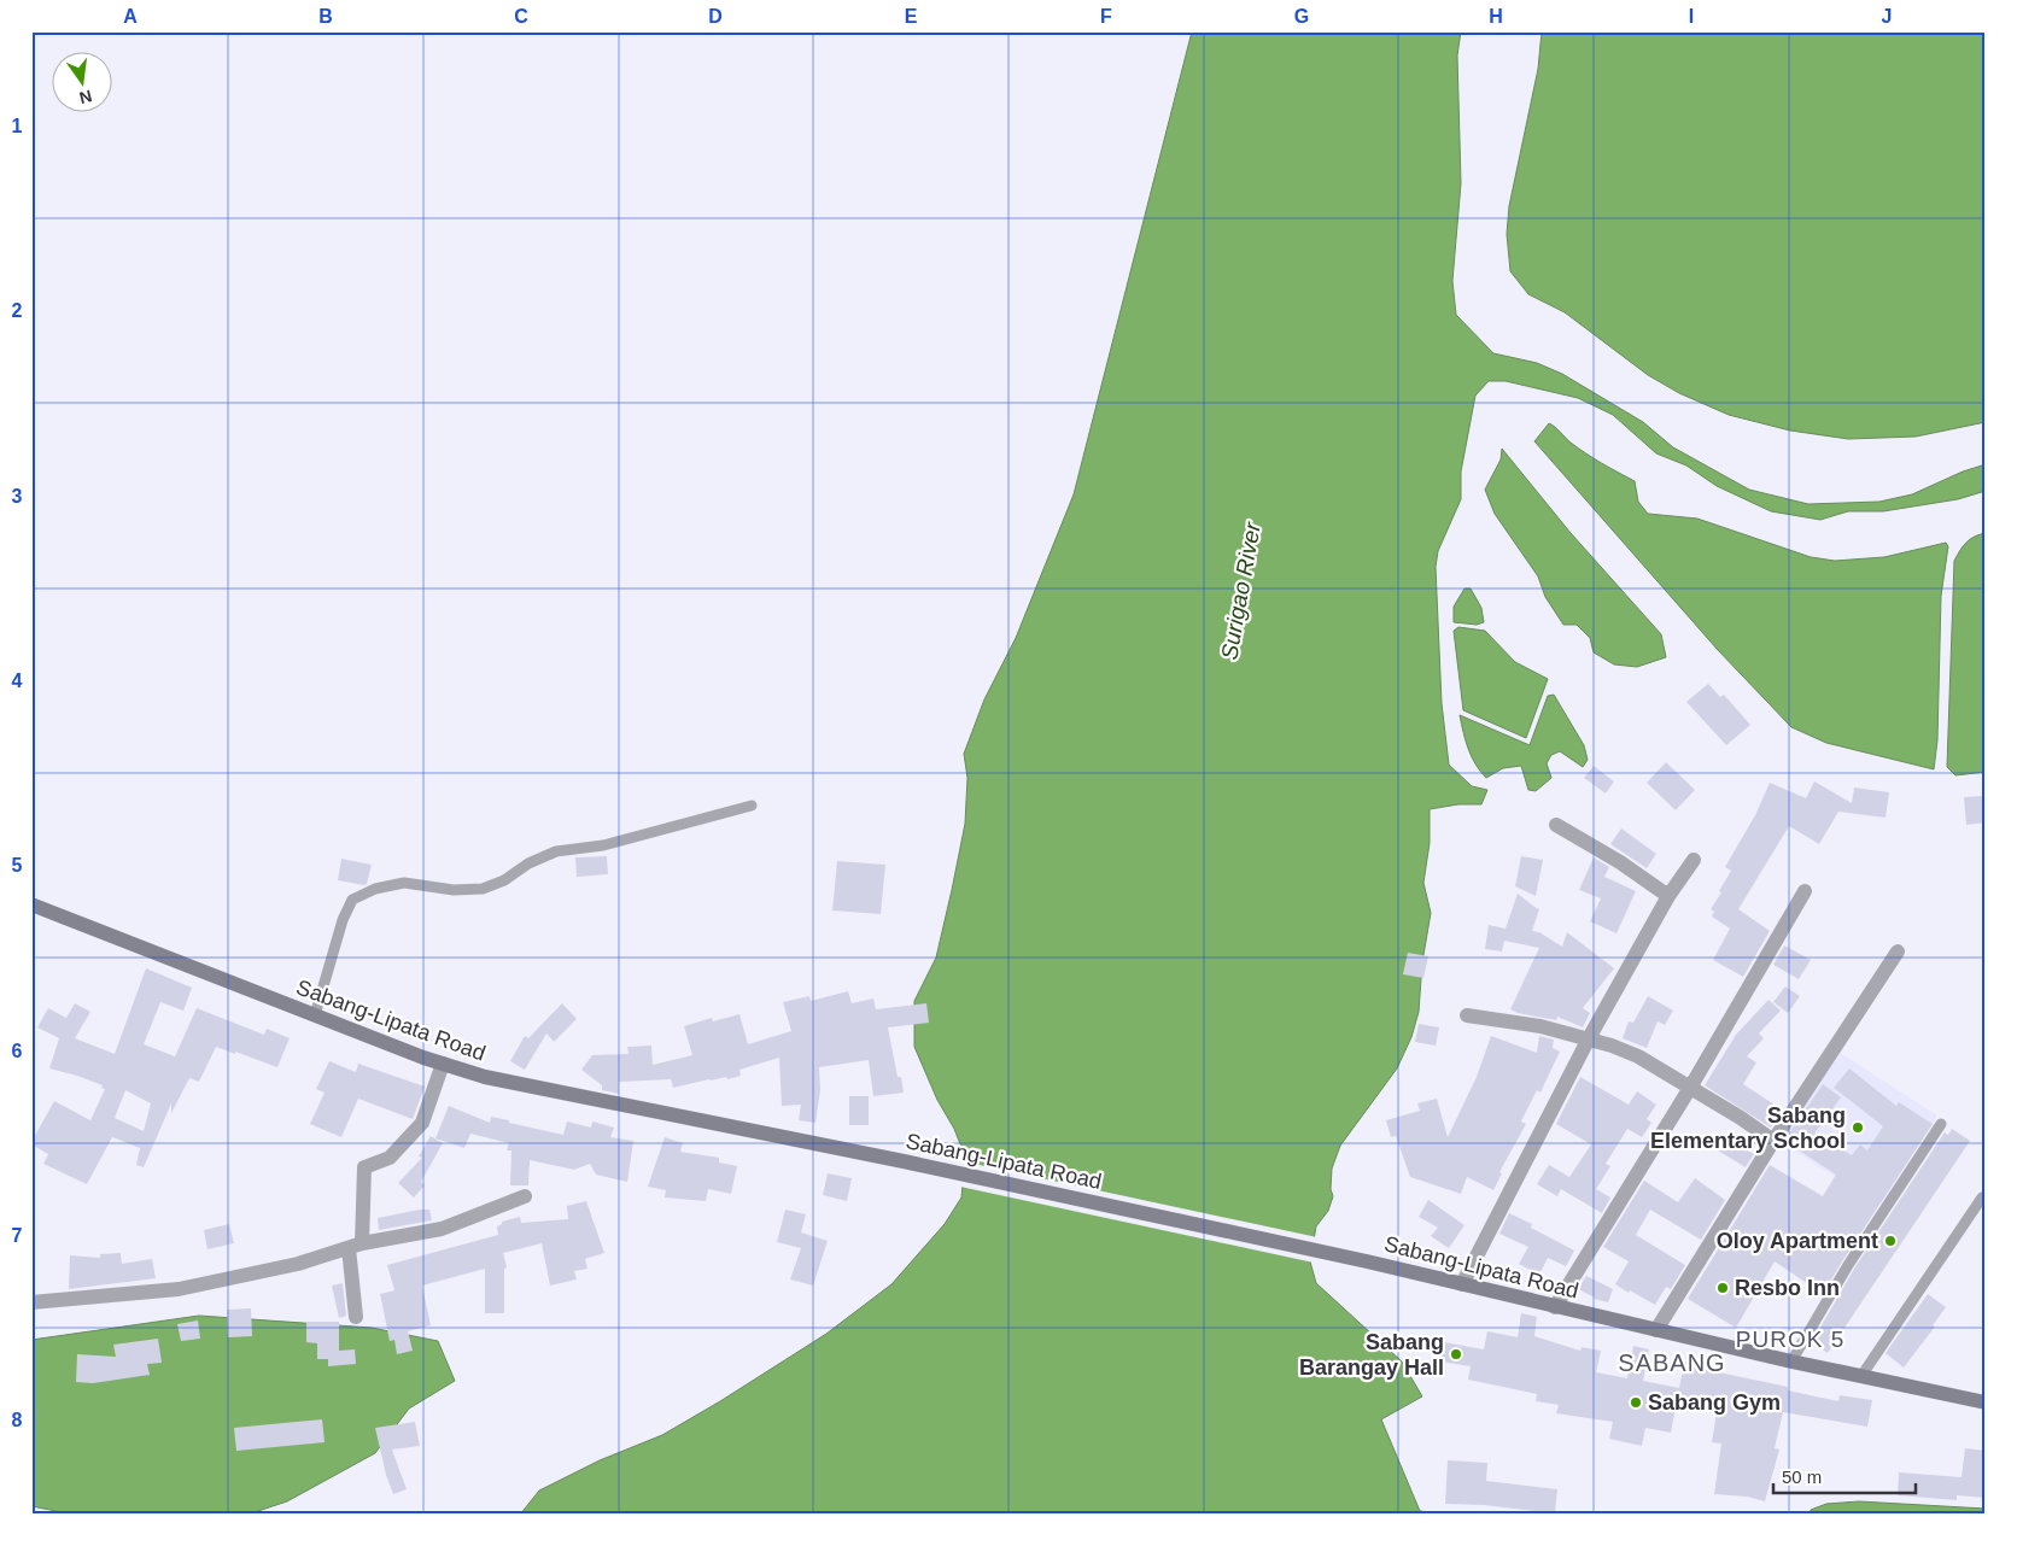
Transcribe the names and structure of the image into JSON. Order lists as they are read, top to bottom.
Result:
{
  "streets": {
    "main road": ["Sabang-Lipata Road"]
  },
  "districts": ["PUROK 5", "SABANG"],
  "water": ["Surigao River"],
  "places": [
    "Sabang Elementary School",
    "Oloy Apartment",
    "Resbo Inn",
    "Sabang Barangay Hall",
    "Sabang Gym"
  ],
  "scale_bar": "50 m",
  "north": "bottom",
  "grid": {
    "columns": [
      "A",
      "B",
      "C",
      "D",
      "E",
      "F",
      "G",
      "H",
      "I",
      "J"
    ],
    "rows": [
      "1",
      "2",
      "3",
      "4",
      "5",
      "6",
      "7",
      "8"
    ]
  }
}
